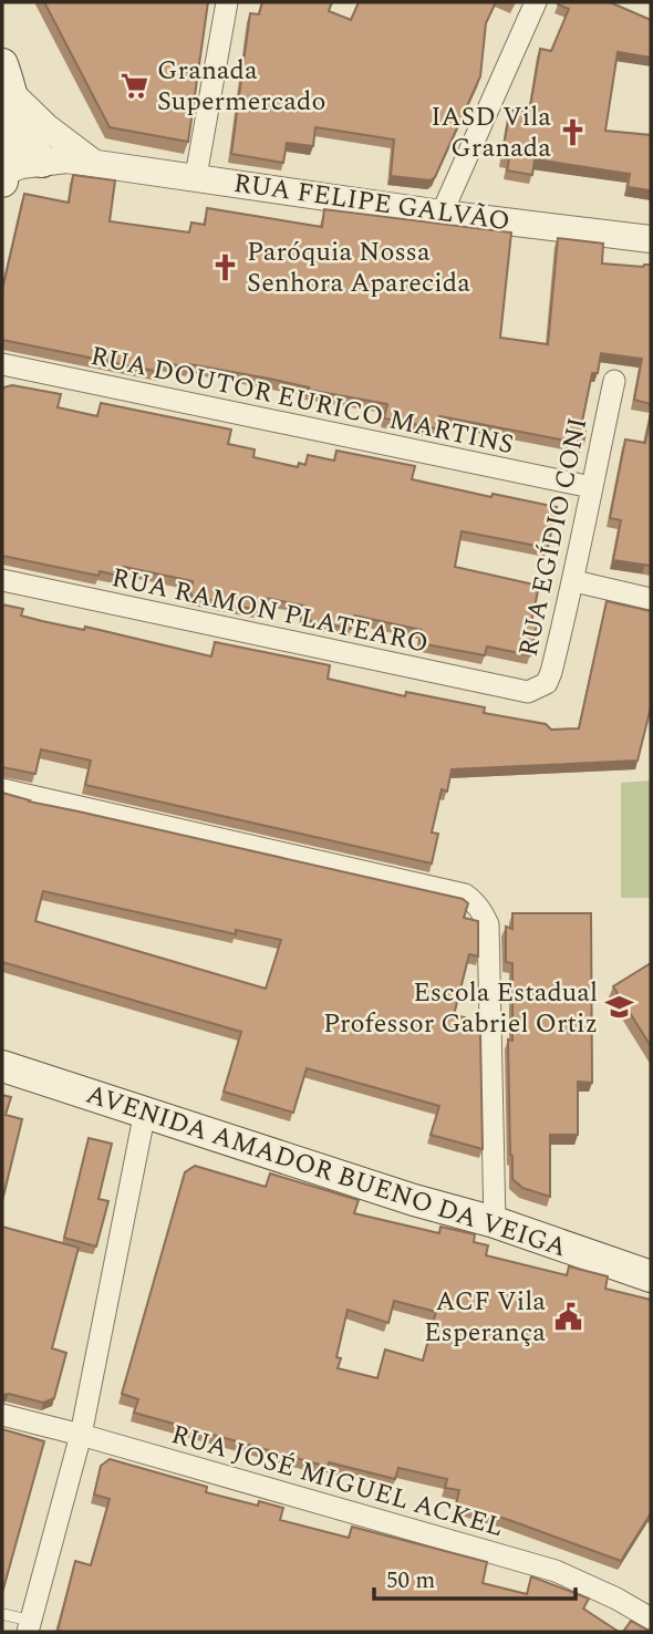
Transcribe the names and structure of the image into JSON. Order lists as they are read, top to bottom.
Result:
{
  "streets": {
    "main road": ["AVENIDA AMADOR BUENO DA VEIGA"],
    "street": [
      "RUA FELIPE GALVÃO",
      "RUA DOUTOR EURICO MARTINS",
      "RUA EGÍDIO CONI",
      "RUA RAMON PLATEARO",
      "RUA JOSÉ MIGUEL ACKEL"
    ]
  },
  "crossings": [
    ["RUA DOUTOR EURICO MARTINS", "RUA EGÍDIO CONI"],
    ["RUA EGÍDIO CONI", "RUA RAMON PLATEARO"]
  ],
  "places": {
    "supermarket": ["Granada Supermercado"],
    "church": ["IASD Vila Granada", "Paróquia Nossa Senhora Aparecida"],
    "school or university": ["Escola Estadual Professor Gabriel Ortiz"],
    "public building": ["ACF Vila Esperança"]
  },
  "scale_bar": "50 m"
}
